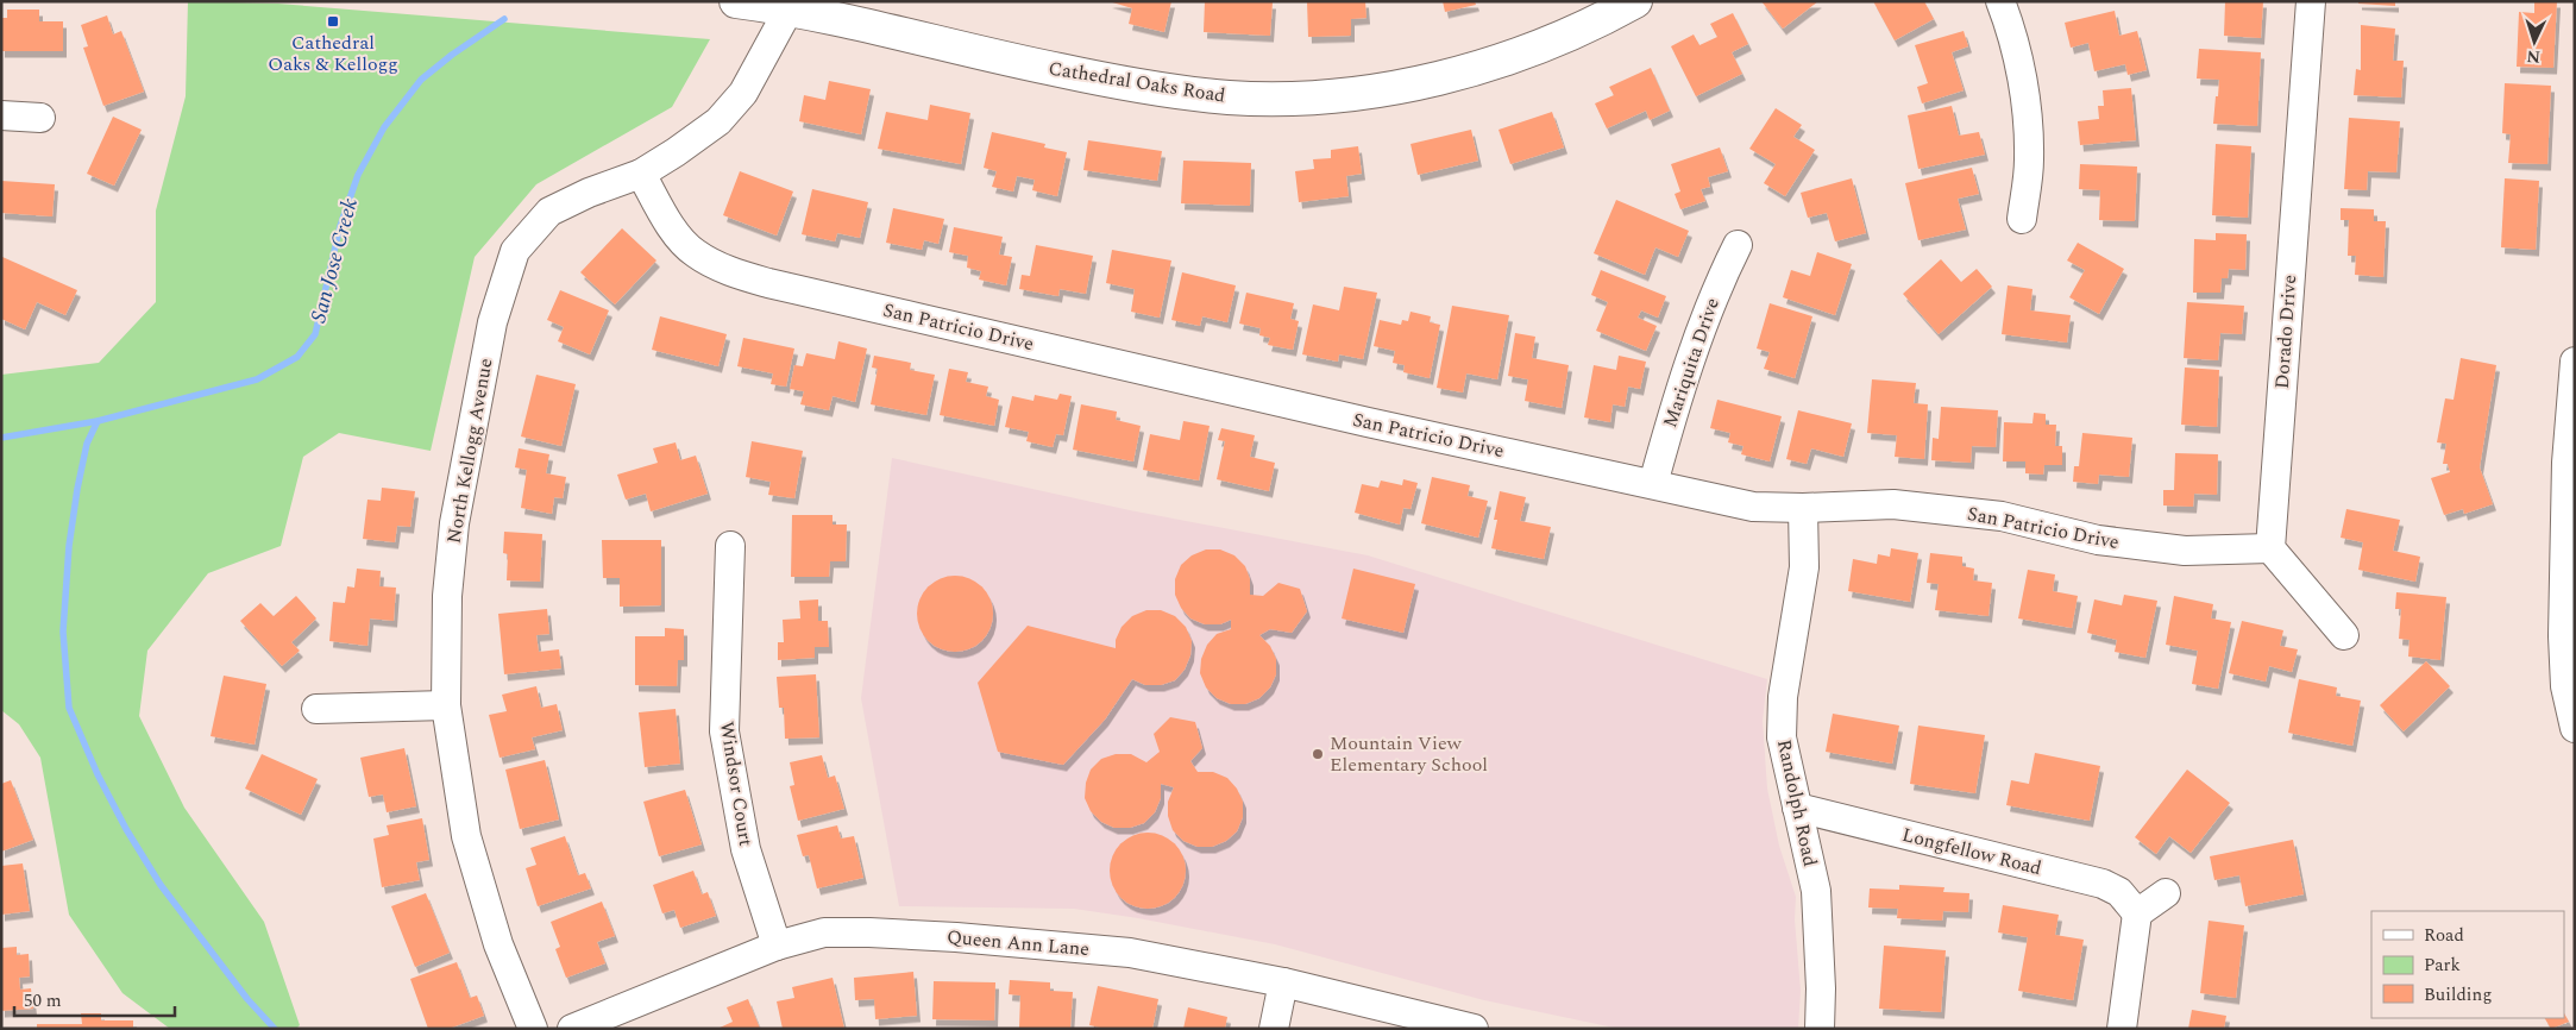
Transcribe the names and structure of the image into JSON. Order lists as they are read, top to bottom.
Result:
{
  "streets": {
    "main road": ["Cathedral Oaks Road"],
    "street": [
      "San Patricio Drive",
      "Dorado Drive",
      "Mariquita Drive",
      "North Kellogg Avenue",
      "Windsor Court",
      "Randolph Road",
      "Longfellow Road",
      "Queen Ann Lane"
    ]
  },
  "crossings": [
    ["Cathedral Oaks Road", "North Kellogg Avenue"],
    ["San Patricio Drive", "Dorado Drive"],
    ["San Patricio Drive", "Mariquita Drive"],
    ["San Patricio Drive", "North Kellogg Avenue"],
    ["San Patricio Drive", "Randolph Road"],
    ["Windsor Court", "Queen Ann Lane"],
    ["Randolph Road", "Longfellow Road"]
  ],
  "water": ["San Jose Creek"],
  "places": {
    "transit": ["Cathedral Oaks & Kellogg"],
    "other": ["Mountain View Elementary School"]
  },
  "legend": ["Road", "Park", "Building"],
  "scale_bar": "50 m",
  "north": "bottom"
}
